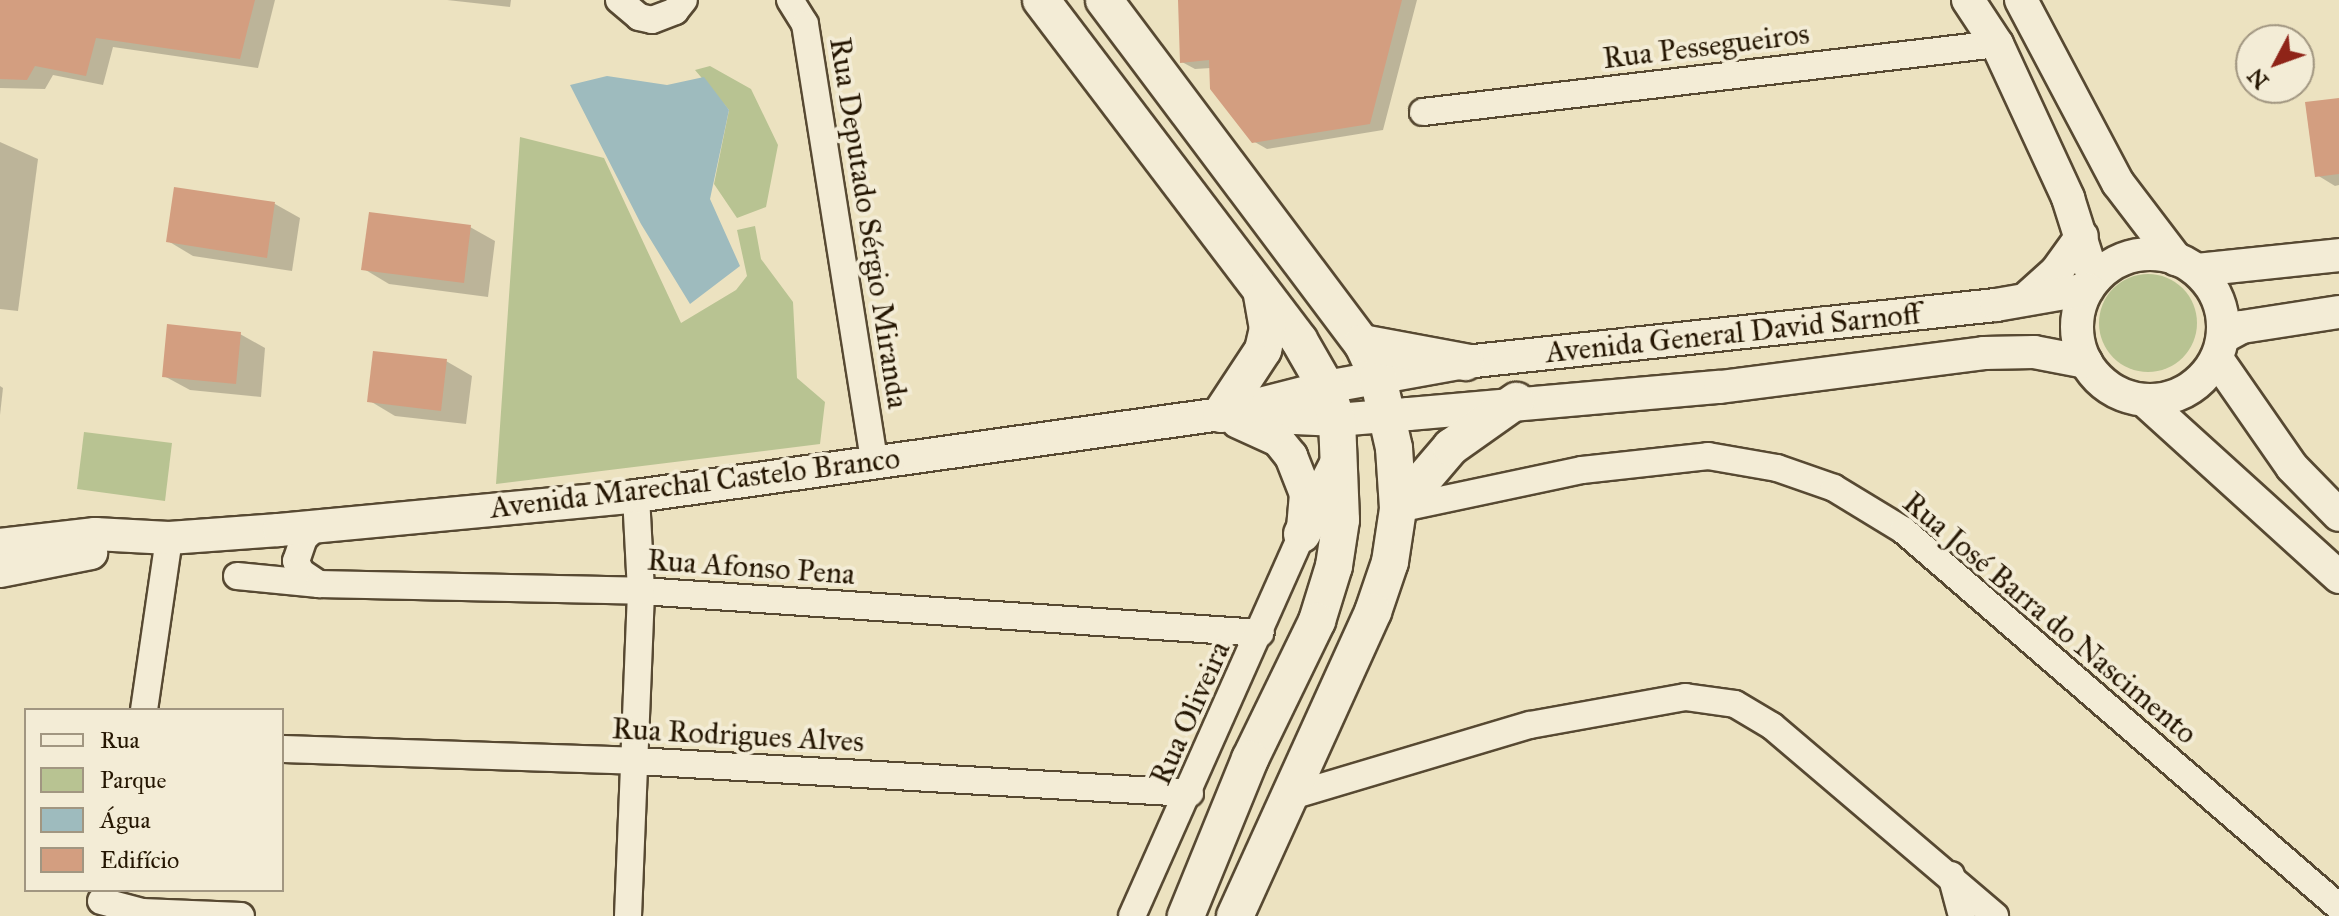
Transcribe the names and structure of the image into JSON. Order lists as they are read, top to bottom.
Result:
{
  "streets": {
    "street": [
      "Rua Pessegueiros",
      "Rua Deputado Sérgio Miranda",
      "Avenida General David Sarnoff",
      "Avenida Marechal Castelo Branco",
      "Rua Afonso Pena",
      "Rua José Barra do Nascimento",
      "Rua Oliveira",
      "Rua Rodrigues Alves"
    ]
  },
  "crossings": [
    ["Rua Deputado Sérgio Miranda", "Avenida Marechal Castelo Branco"],
    ["Avenida General David Sarnoff", "Avenida Marechal Castelo Branco"],
    ["Rua Afonso Pena", "Rua Oliveira"],
    ["Rua Oliveira", "Rua Rodrigues Alves"]
  ],
  "legend": [
    "Rua",
    "Parque",
    "Água",
    "Edifício"
  ],
  "north": "bottom left"
}
